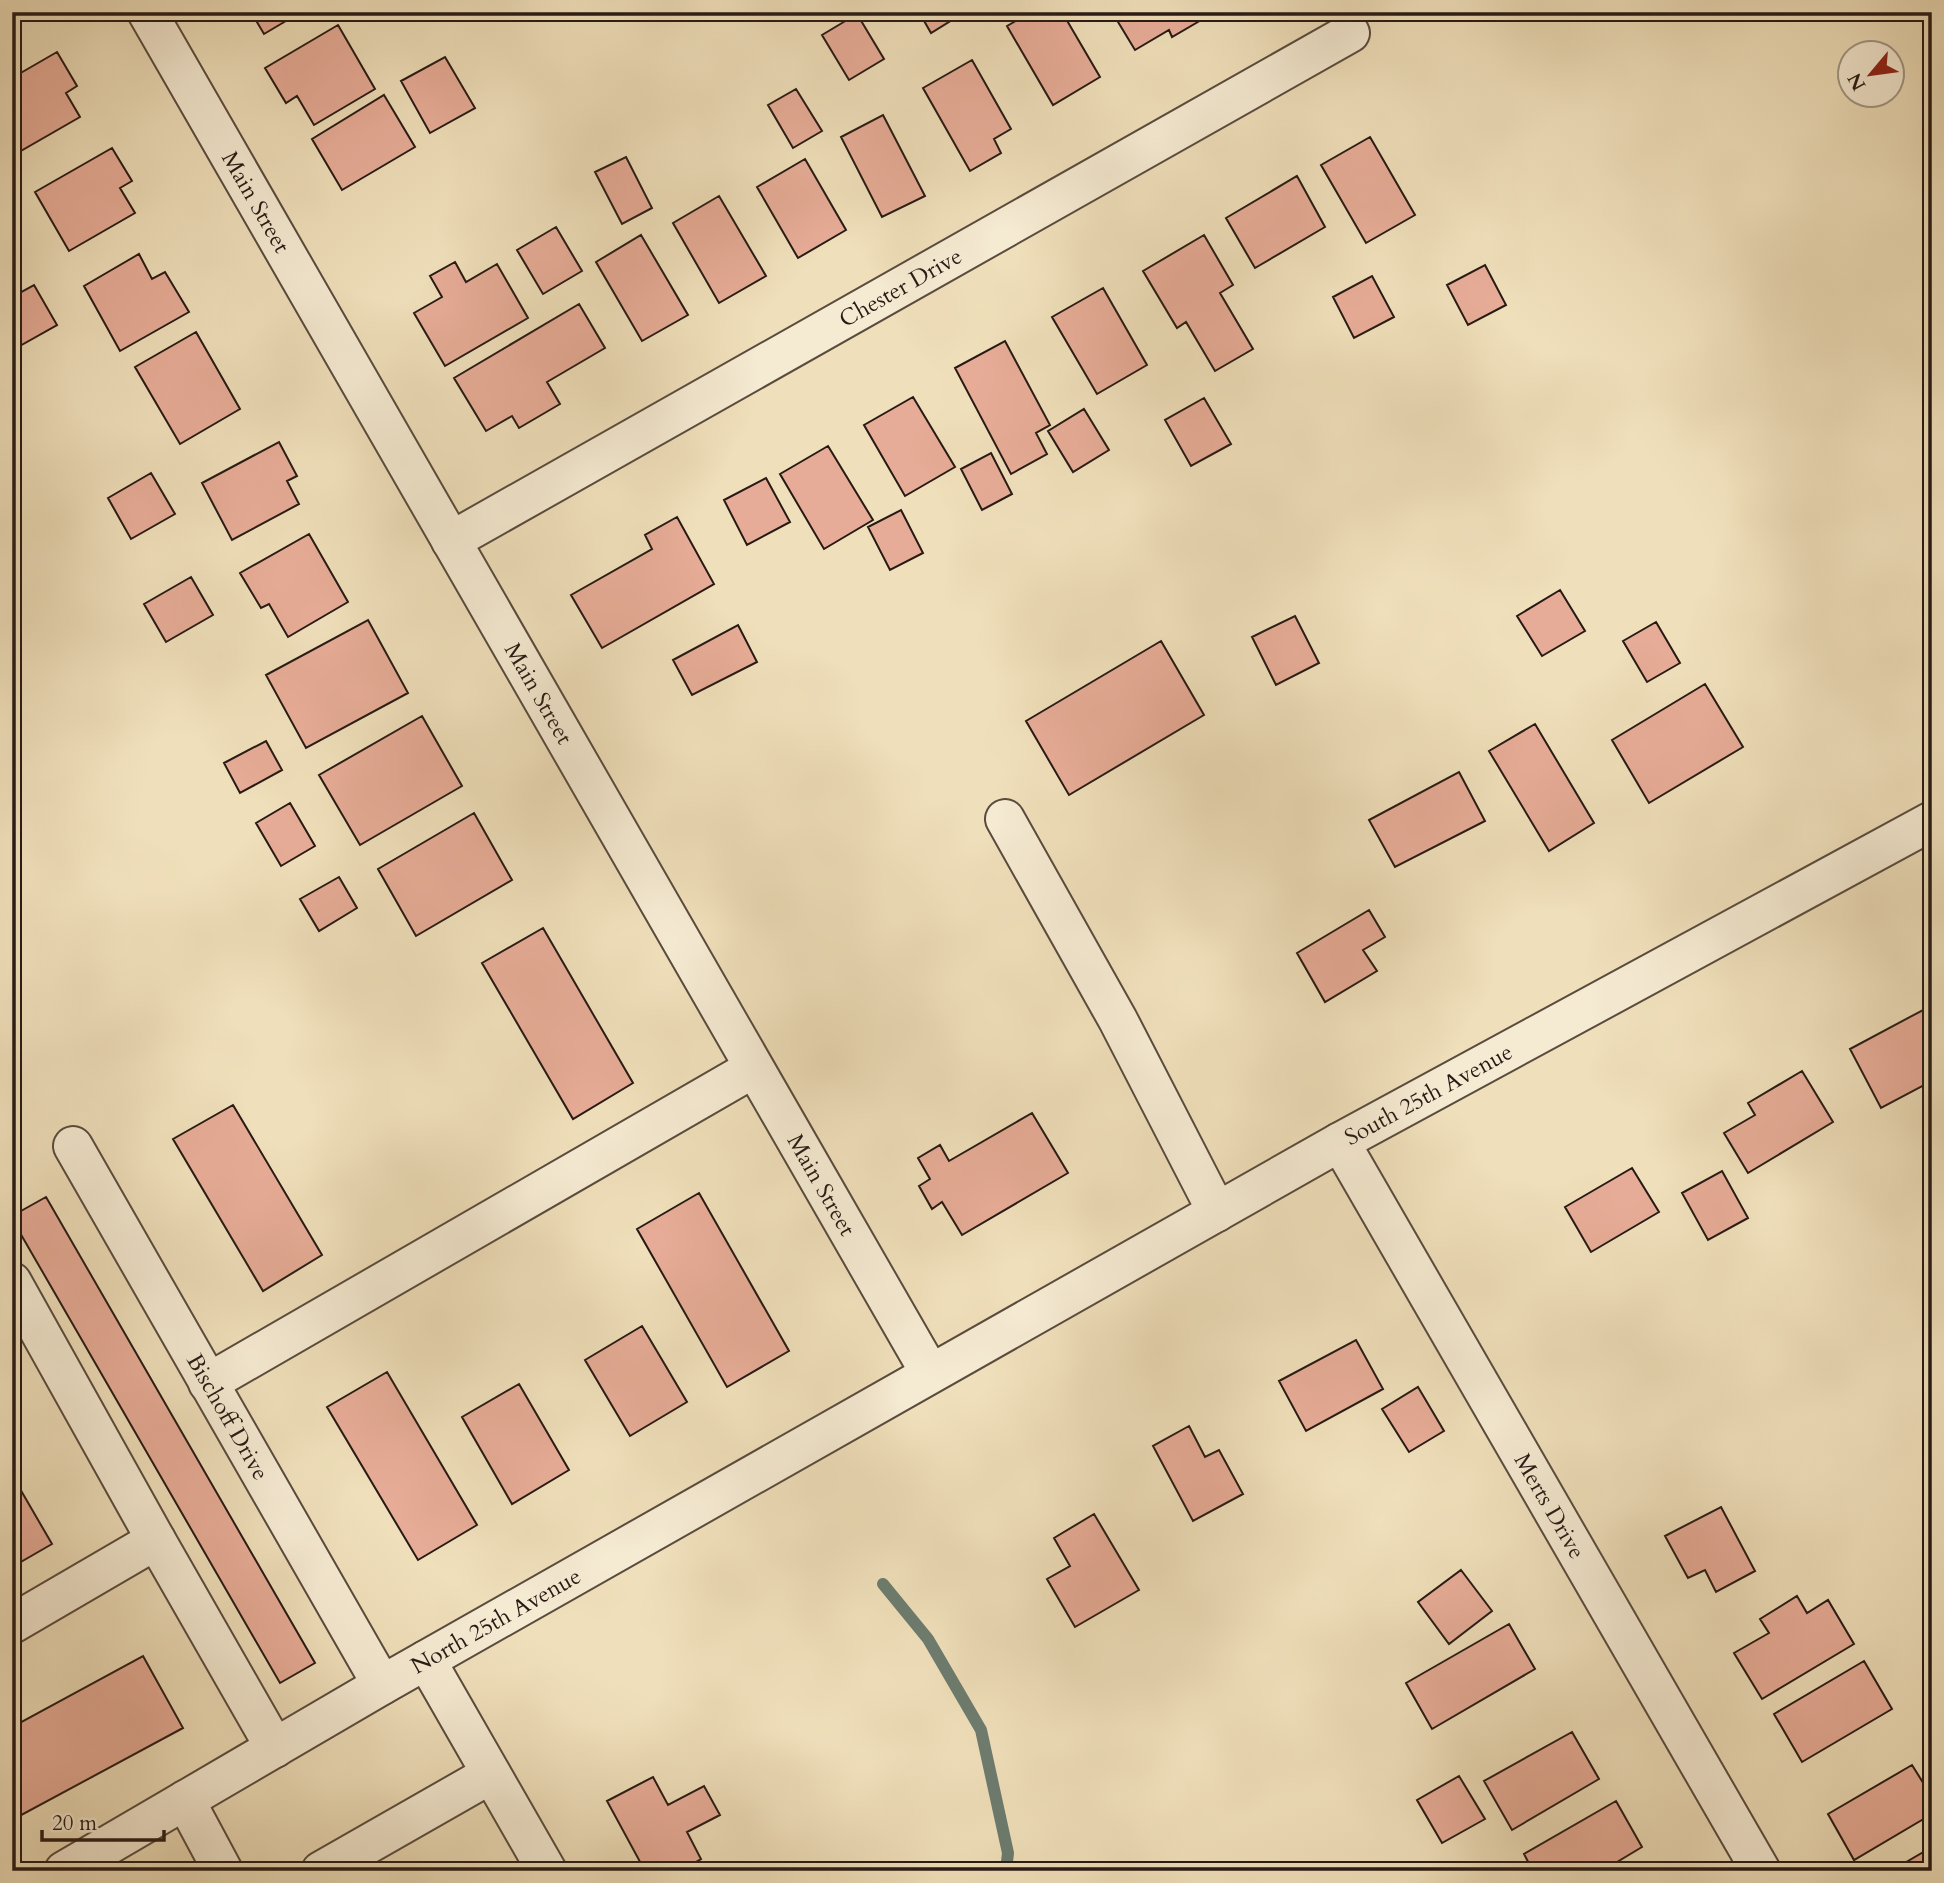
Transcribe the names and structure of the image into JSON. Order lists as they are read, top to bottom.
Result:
{
  "streets": {
    "street": [
      "Main Street",
      "Chester Drive",
      "South 25th Avenue",
      "Bischoff Drive",
      "Merts Drive",
      "North 25th Avenue"
    ]
  },
  "crossings": [
    ["Main Street", "Chester Drive"],
    ["Main Street", "South 25th Avenue"],
    ["Main Street", "North 25th Avenue"],
    ["South 25th Avenue", "Merts Drive"],
    ["South 25th Avenue", "North 25th Avenue"],
    ["Bischoff Drive", "North 25th Avenue"]
  ],
  "scale_bar": "20 m",
  "north": "bottom left"
}
